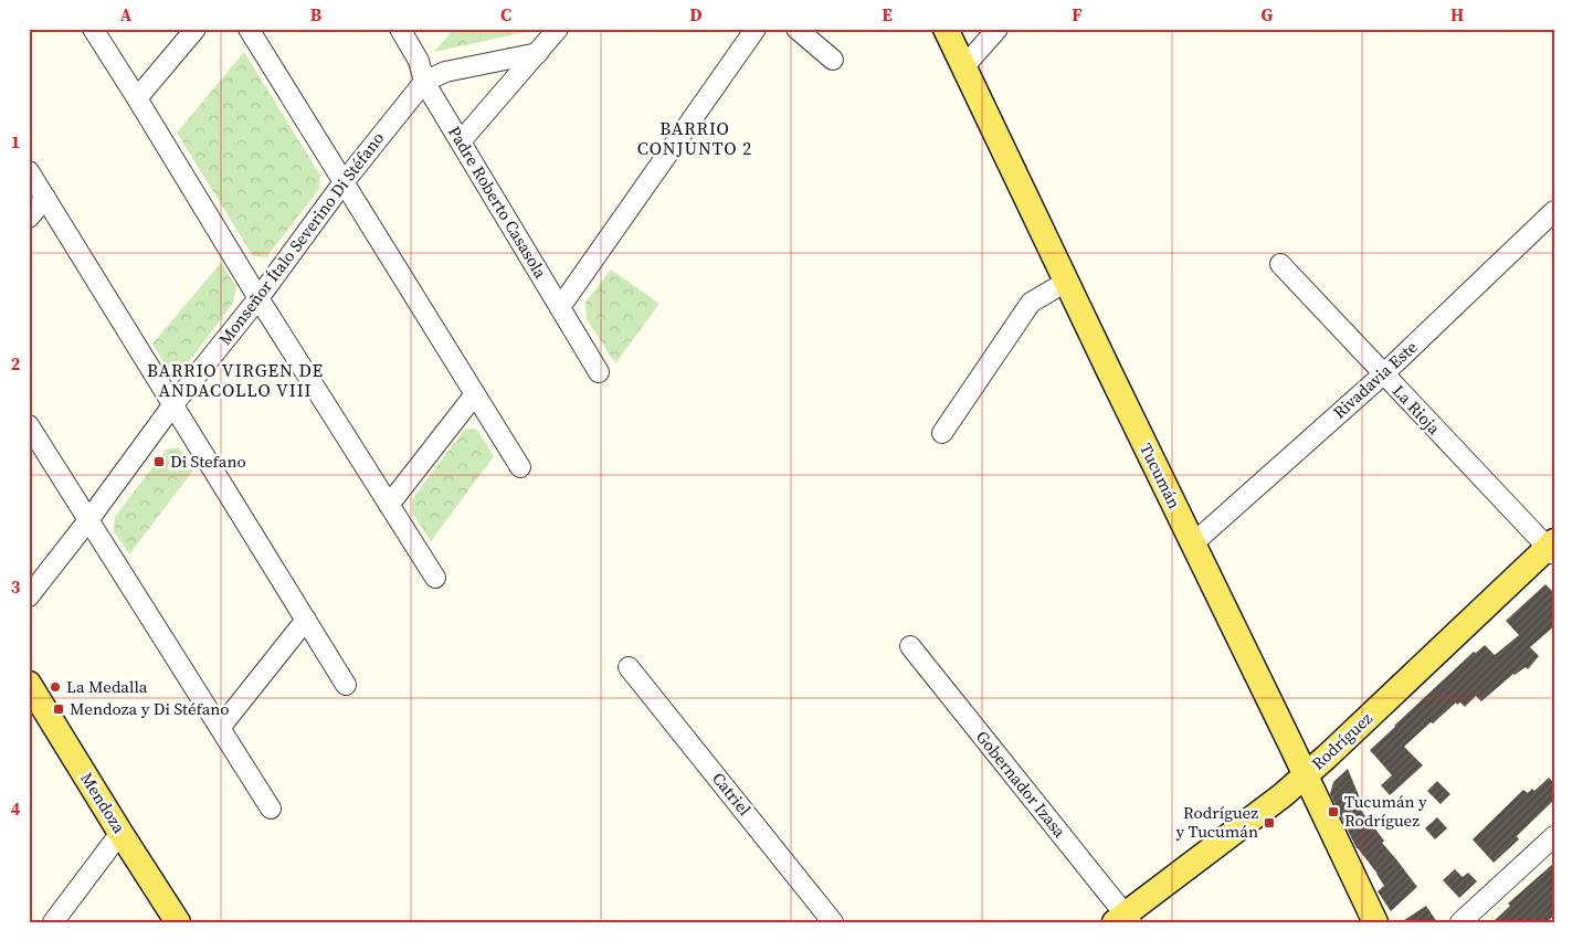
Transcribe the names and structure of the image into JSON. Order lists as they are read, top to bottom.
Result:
{
  "streets": {
    "main road": ["Tucumán", "Rodríguez", "Mendoza"],
    "street": [
      "Padre Roberto Casasola",
      "Monseñor Ítalo Severino Di Stéfano",
      "Rivadavia Este",
      "La Rioja",
      "Gobernador Izasa",
      "Catriel"
    ]
  },
  "crossings": [
    ["Padre Roberto Casasola", "Monseñor Ítalo Severino Di Stéfano"],
    ["Rivadavia Este", "La Rioja"],
    ["Rivadavia Este", "Tucumán"],
    ["La Rioja", "Rodríguez"],
    ["Tucumán", "Rodríguez"],
    ["Rodríguez", "Gobernador Izasa"]
  ],
  "districts": ["BARRIO CONJUNTO 2", "BARRIO VIRGEN DE ANDACOLLO VIII"],
  "places": {
    "transit": [
      "Di Stefano",
      "Mendoza y Di Stéfano",
      "Tucumán y Rodríguez",
      "Rodríguez y Tucumán"
    ],
    "other": ["La Medalla"]
  },
  "grid": {
    "columns": [
      "A",
      "B",
      "C",
      "D",
      "E",
      "F",
      "G",
      "H"
    ],
    "rows": [
      "1",
      "2",
      "3",
      "4"
    ]
  }
}
